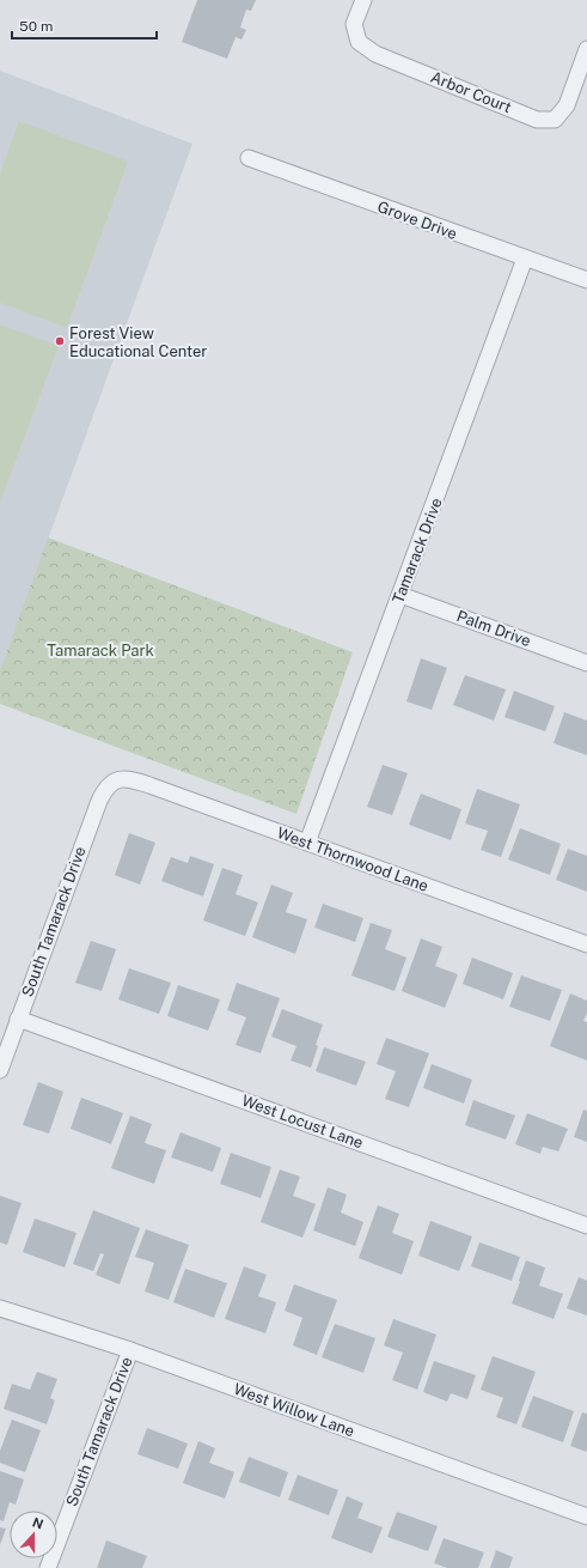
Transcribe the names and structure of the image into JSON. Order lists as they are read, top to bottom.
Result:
{
  "streets": {
    "street": [
      "Arbor Court",
      "Grove Drive",
      "Tamarack Drive",
      "Palm Drive",
      "West Thornwood Lane",
      "South Tamarack Drive",
      "West Locust Lane",
      "West Willow Lane"
    ]
  },
  "crossings": [
    ["Grove Drive", "Tamarack Drive"],
    ["Tamarack Drive", "Palm Drive"],
    ["Tamarack Drive", "West Thornwood Lane"],
    ["West Thornwood Lane", "South Tamarack Drive"],
    ["South Tamarack Drive", "West Locust Lane"],
    ["South Tamarack Drive", "West Willow Lane"]
  ],
  "parks": ["Tamarack Park"],
  "places": ["Forest View Educational Center"],
  "scale_bar": "50 m",
  "north": "top"
}
